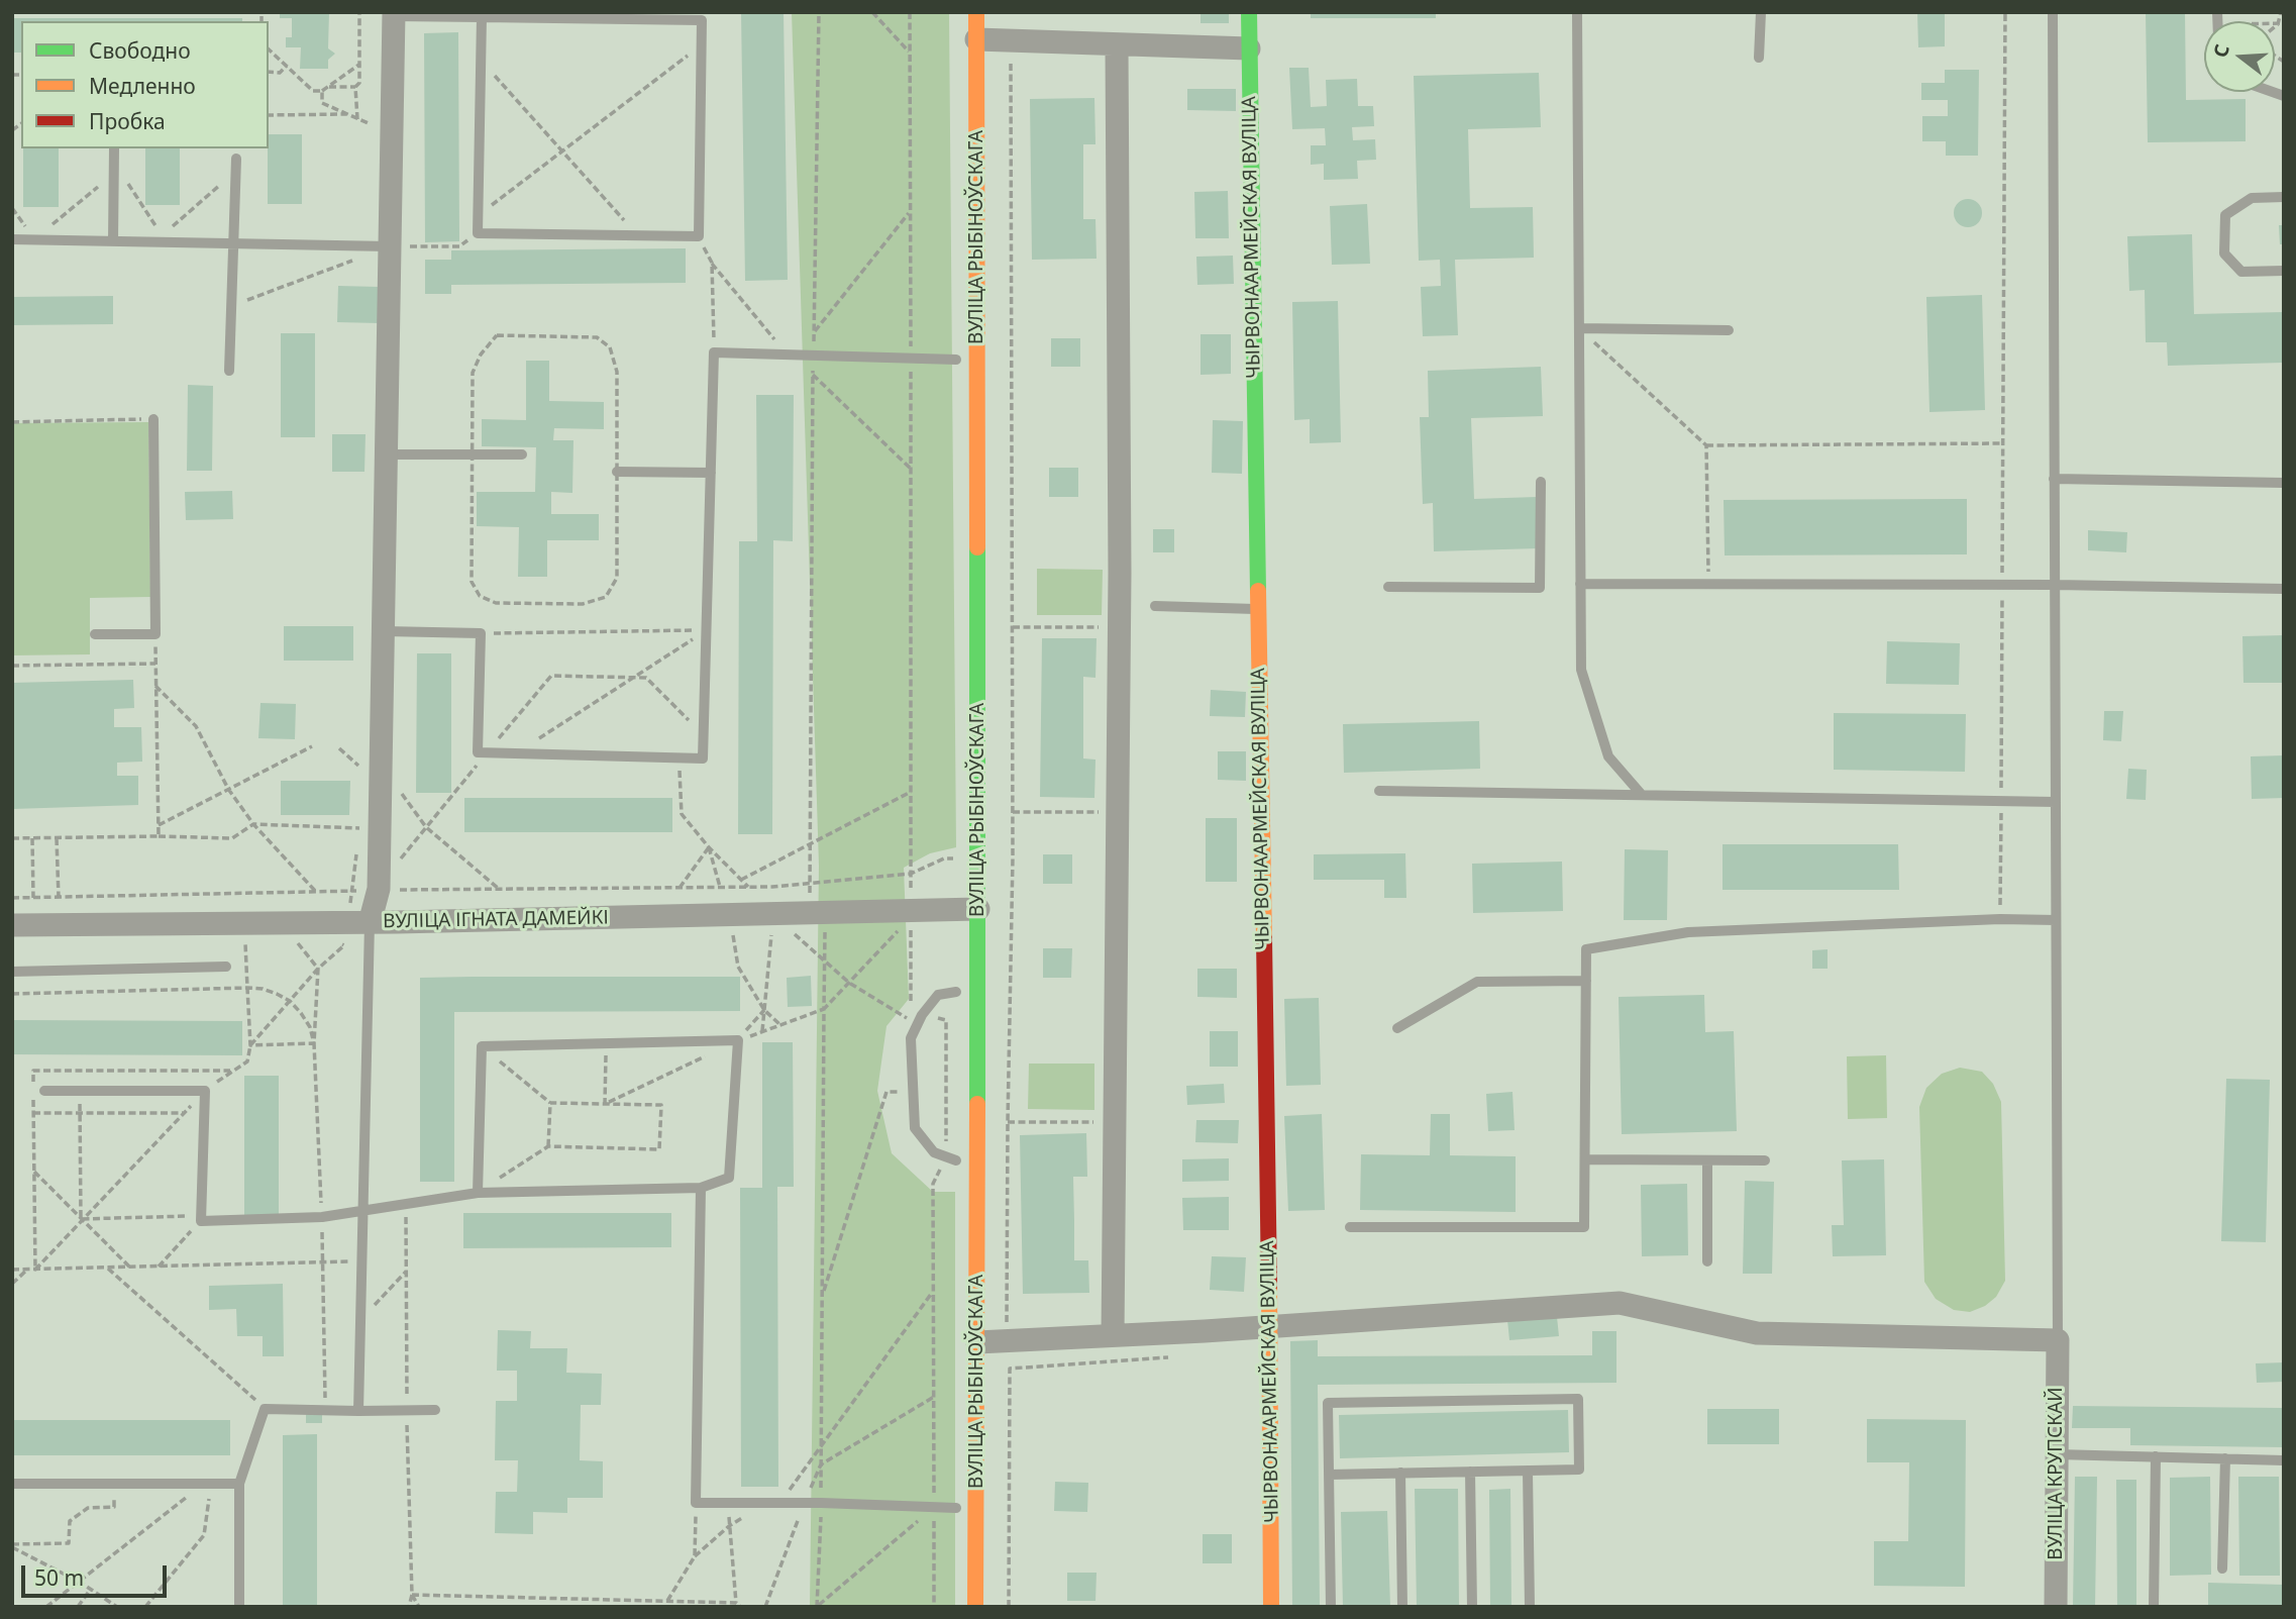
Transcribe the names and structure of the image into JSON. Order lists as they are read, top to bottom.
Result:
{
  "streets": {
    "main road": ["ВУЛІЦА РЫБІНОЎСКАГА", "ЧЫРВОНААРМЕЙСКАЯ ВУЛІЦА"],
    "street": ["ВУЛІЦА ІГНАТА ДАМЕЙКІ", "ВУЛІЦА КРУПСКАЙ"]
  },
  "crossings": [
    ["ВУЛІЦА РЫБІНОЎСКАГА", "ВУЛІЦА ІГНАТА ДАМЕЙКІ"]
  ],
  "legend": ["Свободно", "Медленно", "Пробка"],
  "scale_bar": "50 m",
  "north": "left"
}
